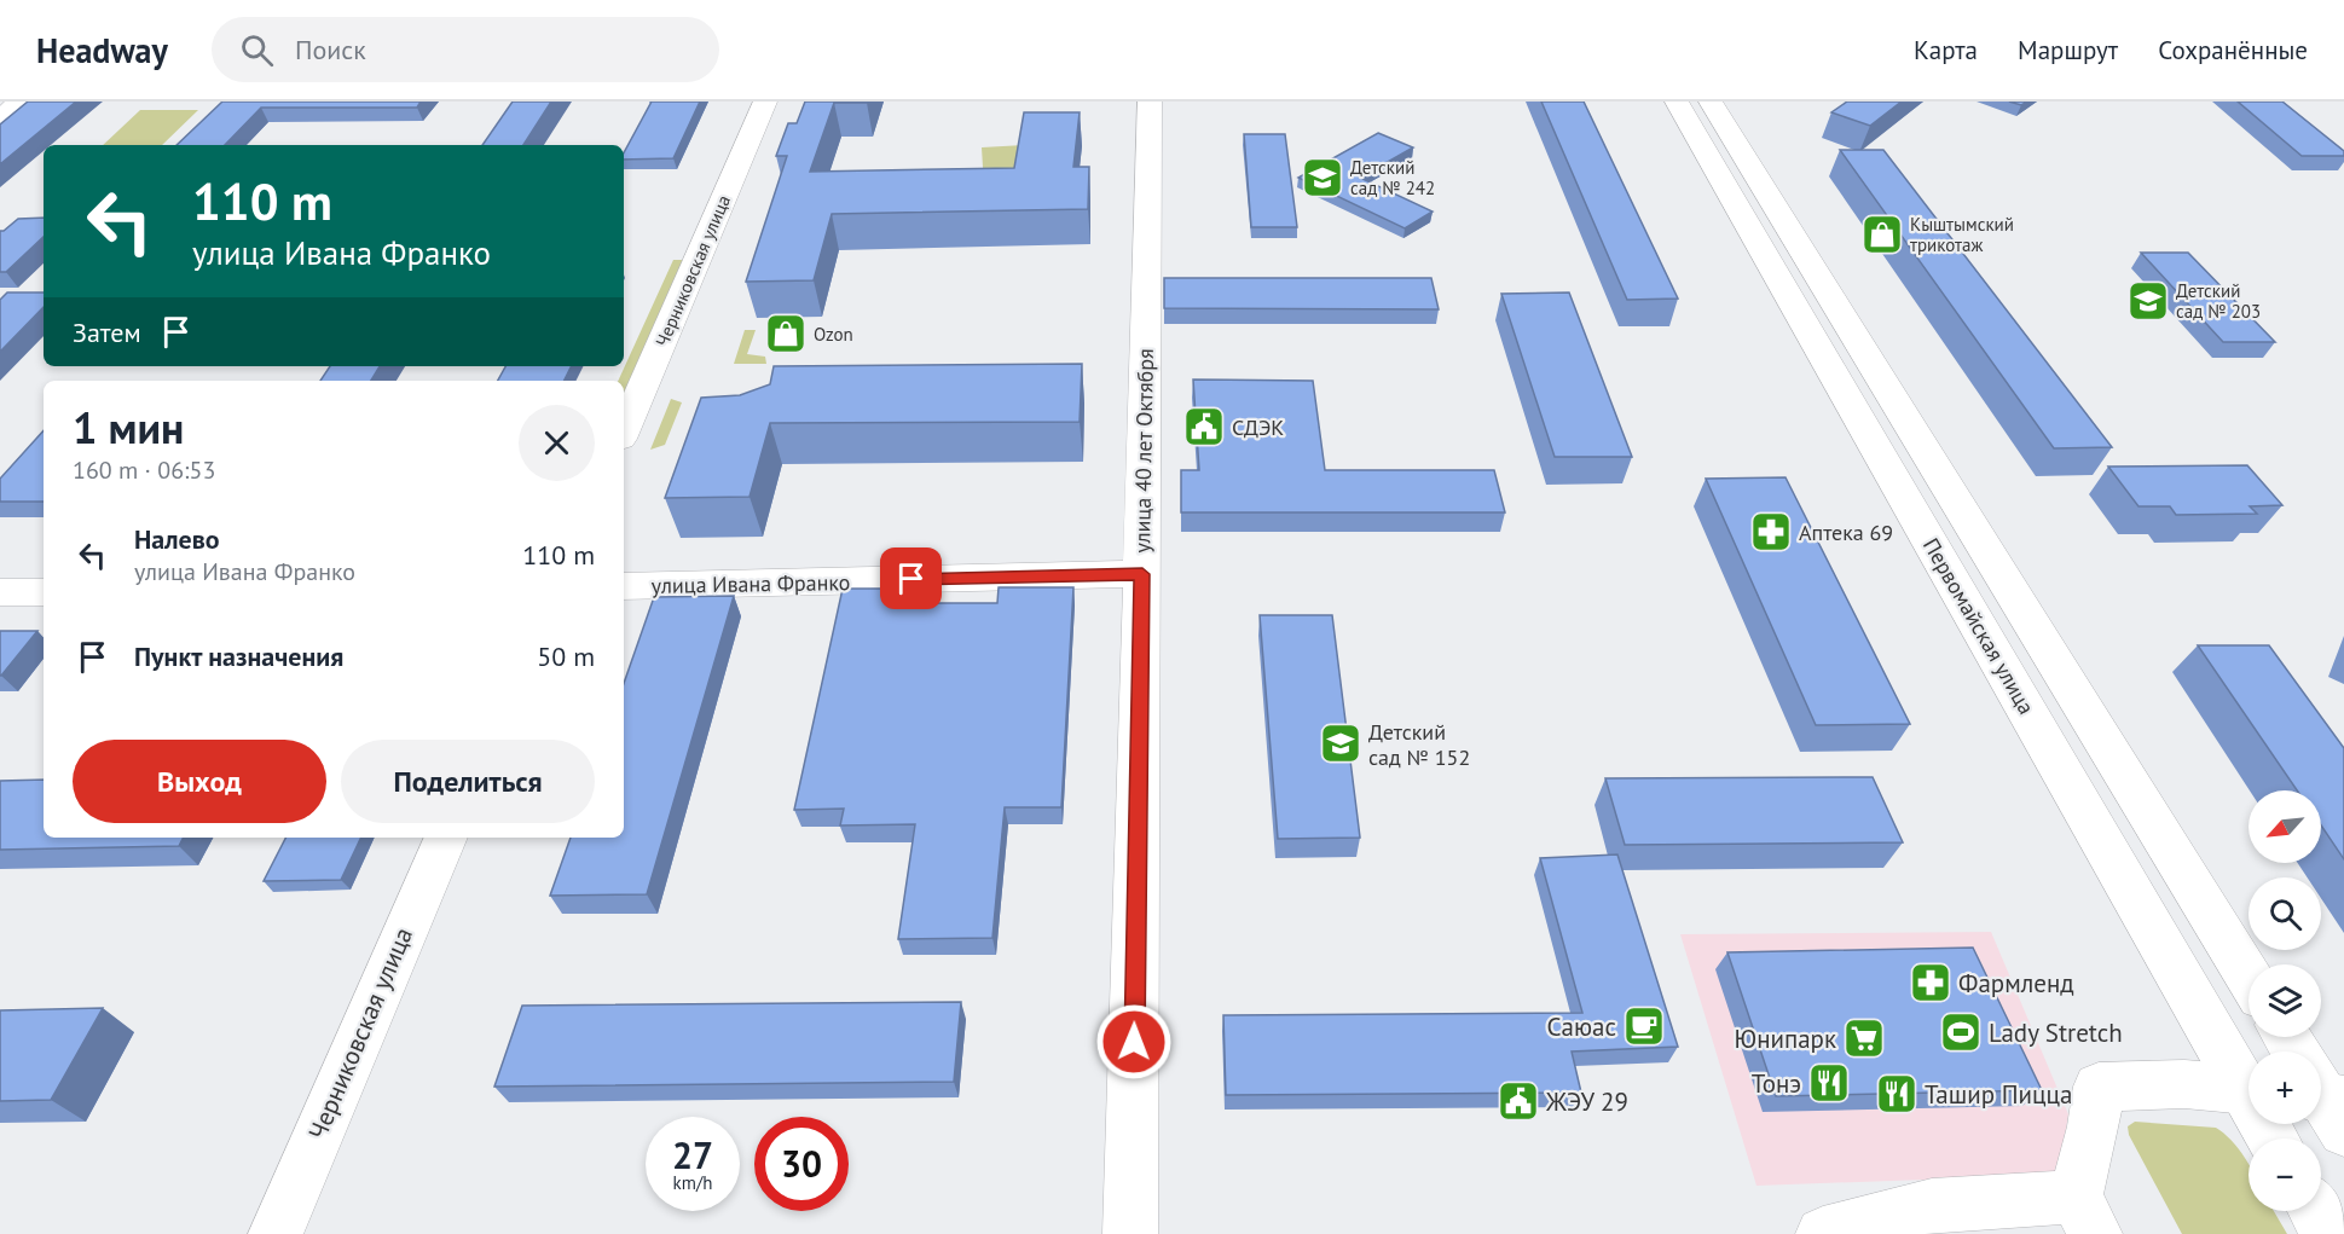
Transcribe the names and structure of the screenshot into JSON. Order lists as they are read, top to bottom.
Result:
{
  "streets": {
    "street": [
      "Черниковская улица",
      "улица 40 лет Октября",
      "улица Ивана Франко",
      "Первомайская улица"
    ]
  },
  "crossings": [
    ["улица 40 лет Октября", "улица Ивана Франко"]
  ],
  "places": {
    "school or university": ["Детский сад № 242", "Детский сад № 203", "Детский сад № 152"],
    "shop": ["Кыштымский трикотаж", "Ozon"],
    "public building": ["СДЭК", "ЖЭУ 29"],
    "pharmacy": ["Аптека 69", "Фармленд"],
    "cafe": ["Саюас"],
    "sports": ["Lady Stretch"],
    "supermarket": ["Юнипарк"],
    "restaurant": ["Тонэ", "Ташир Пицца"]
  },
  "north": "bottom left",
  "page": {
    "header": "Headway",
    "search": "Поиск",
    "nav": ["Карта", "Маршрут", "Сохранённые"],
    "turn": ["110 m", "улица Ивана Франко"],
    "then": "Затем",
    "heading": ["1 мин", "160 m · 06:53"],
    "list": [
      {
        "name": "Налево",
        "note": "улица Ивана Франко",
        "value": "110 m"
      },
      {
        "name": "Пункт назначения",
        "value": "50 m"
      }
    ],
    "buttons": ["Выход", "Поделиться"],
    "map_buttons": ["+", "−"],
    "speed": "27 km/h",
    "limit": "30"
  }
}
